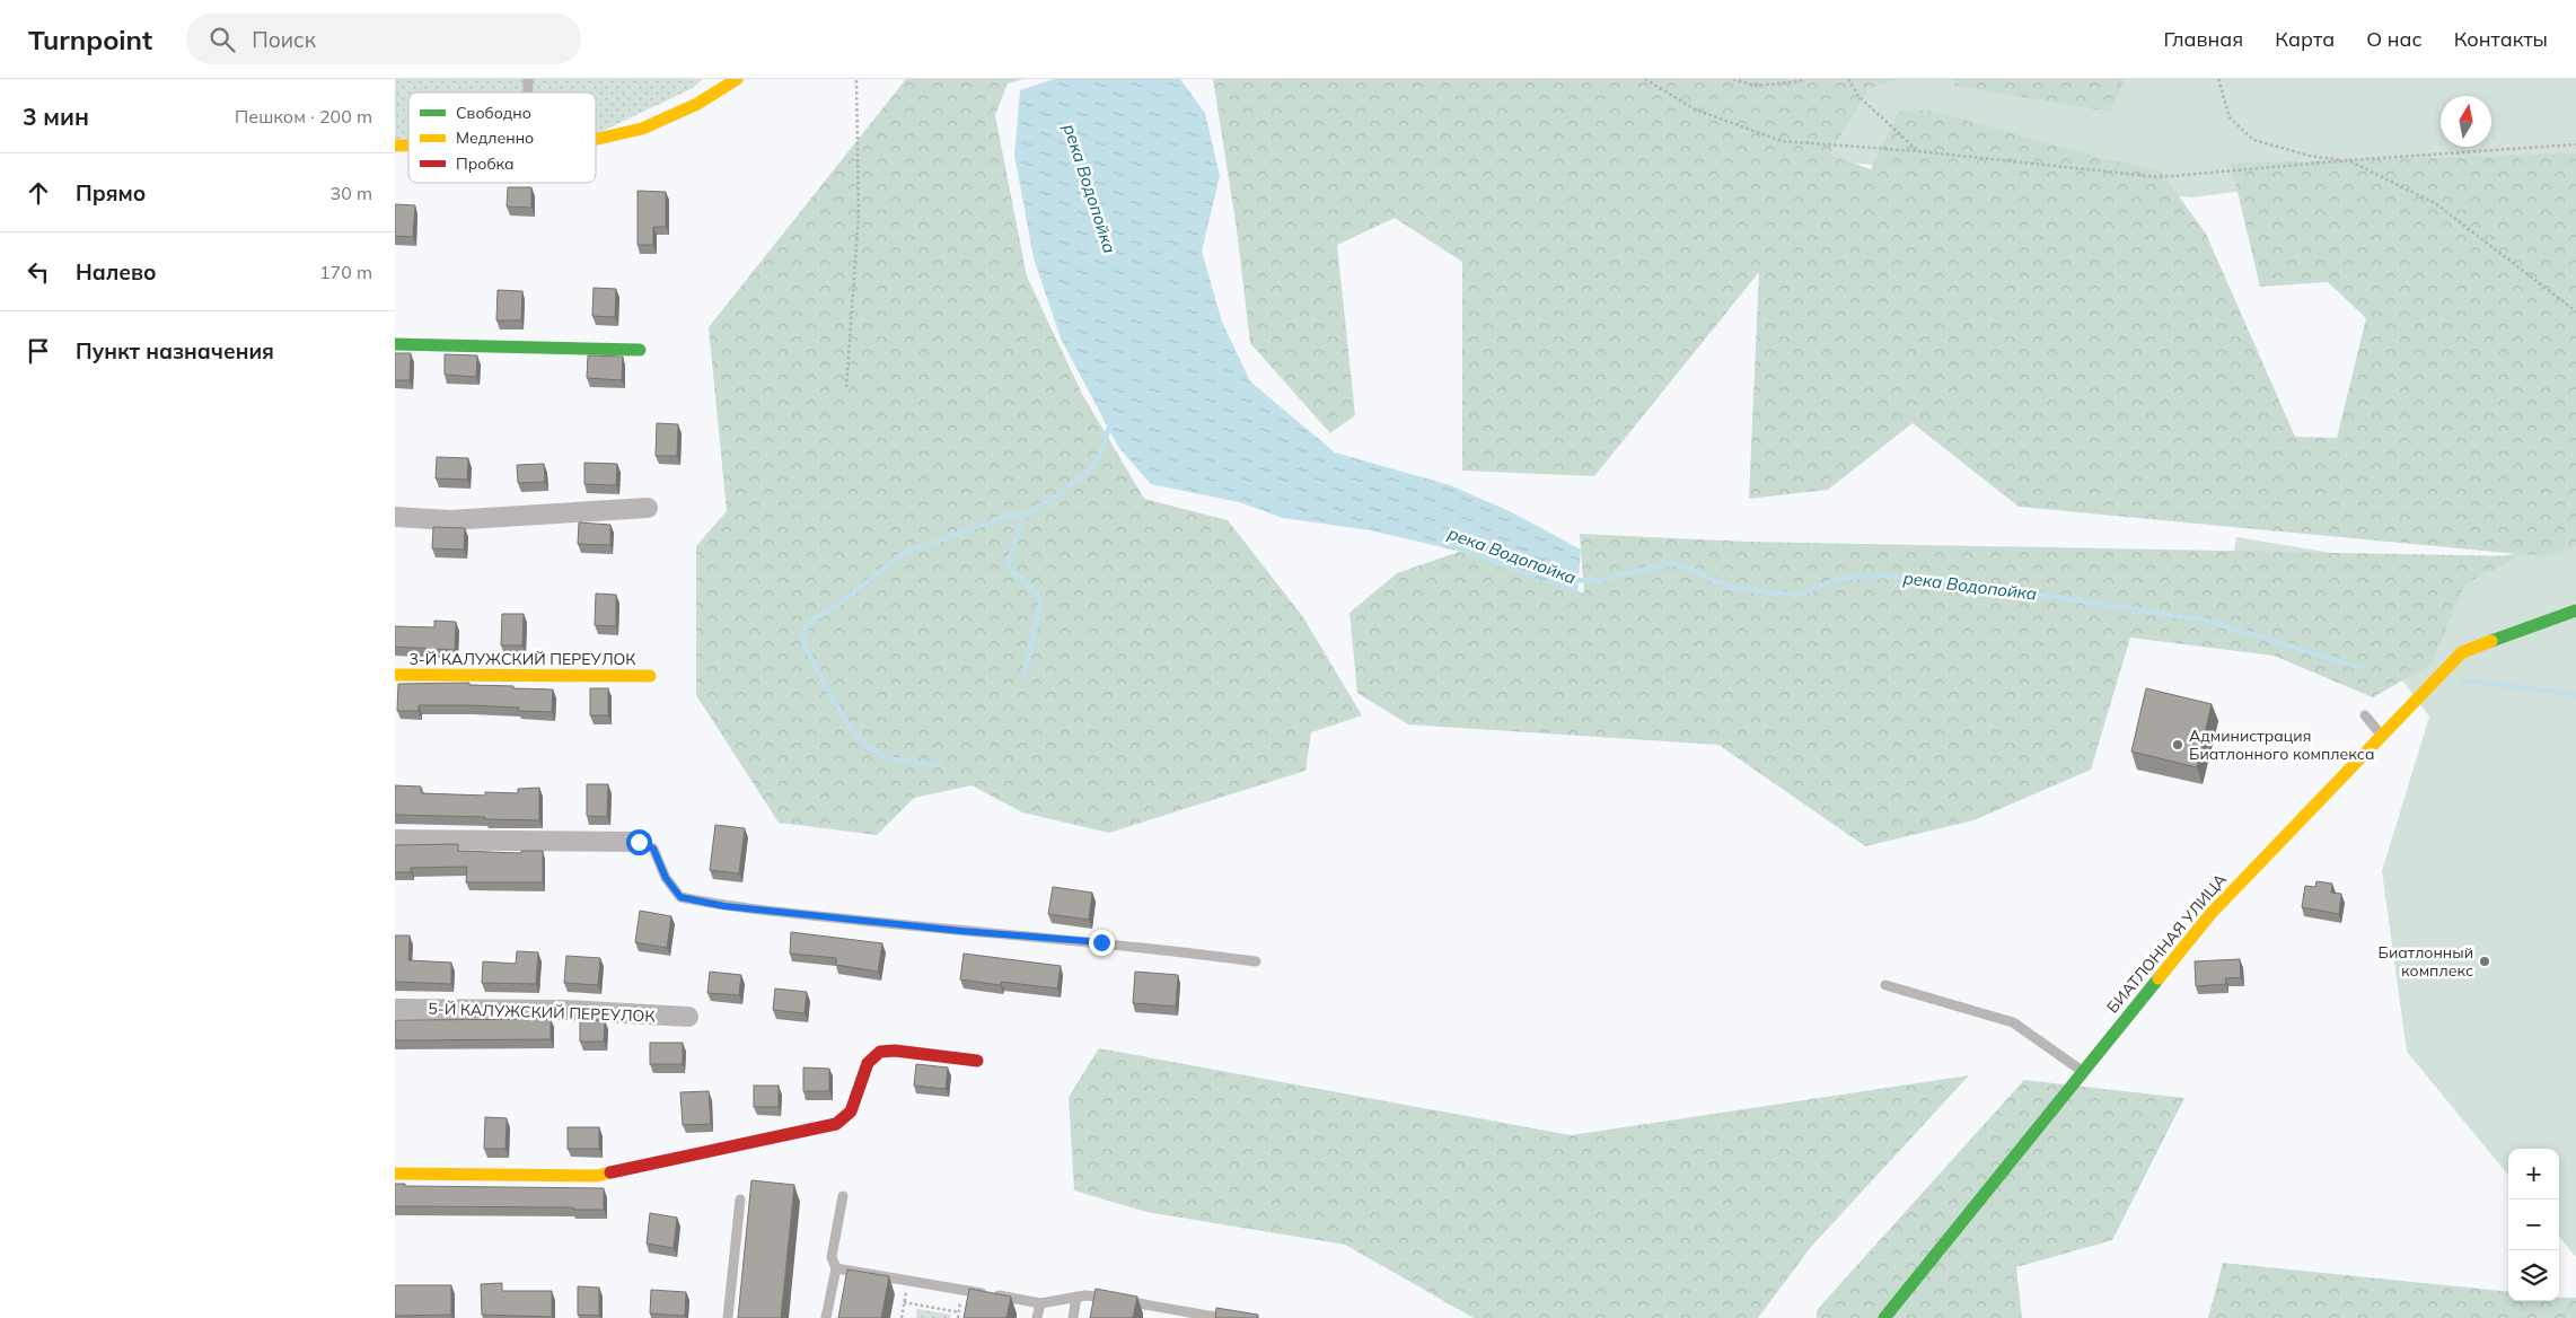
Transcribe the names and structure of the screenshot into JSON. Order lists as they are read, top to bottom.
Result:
{
  "streets": {
    "street": ["3-Й КАЛУЖСКИЙ ПЕРЕУЛОК", "БИАТЛОННАЯ УЛИЦА", "5-Й КАЛУЖСКИЙ ПЕРЕУЛОК"]
  },
  "water": ["река Водопойка"],
  "places": ["Администрация Биатлонного комплекса", "Биатлонный комплекс"],
  "legend": ["Свободно", "Медленно", "Пробка"],
  "north": "top",
  "page": {
    "header": "Turnpoint",
    "search": "Поиск",
    "nav": [
      "Главная",
      "Карта",
      "О нас",
      "Контакты"
    ],
    "heading": ["3 мин", "Пешком · 200 m"],
    "list": [
      ["Прямо", "30 m"],
      ["Налево", "170 m"],
      "Пункт назначения"
    ],
    "map_buttons": ["+", "−"]
  }
}
